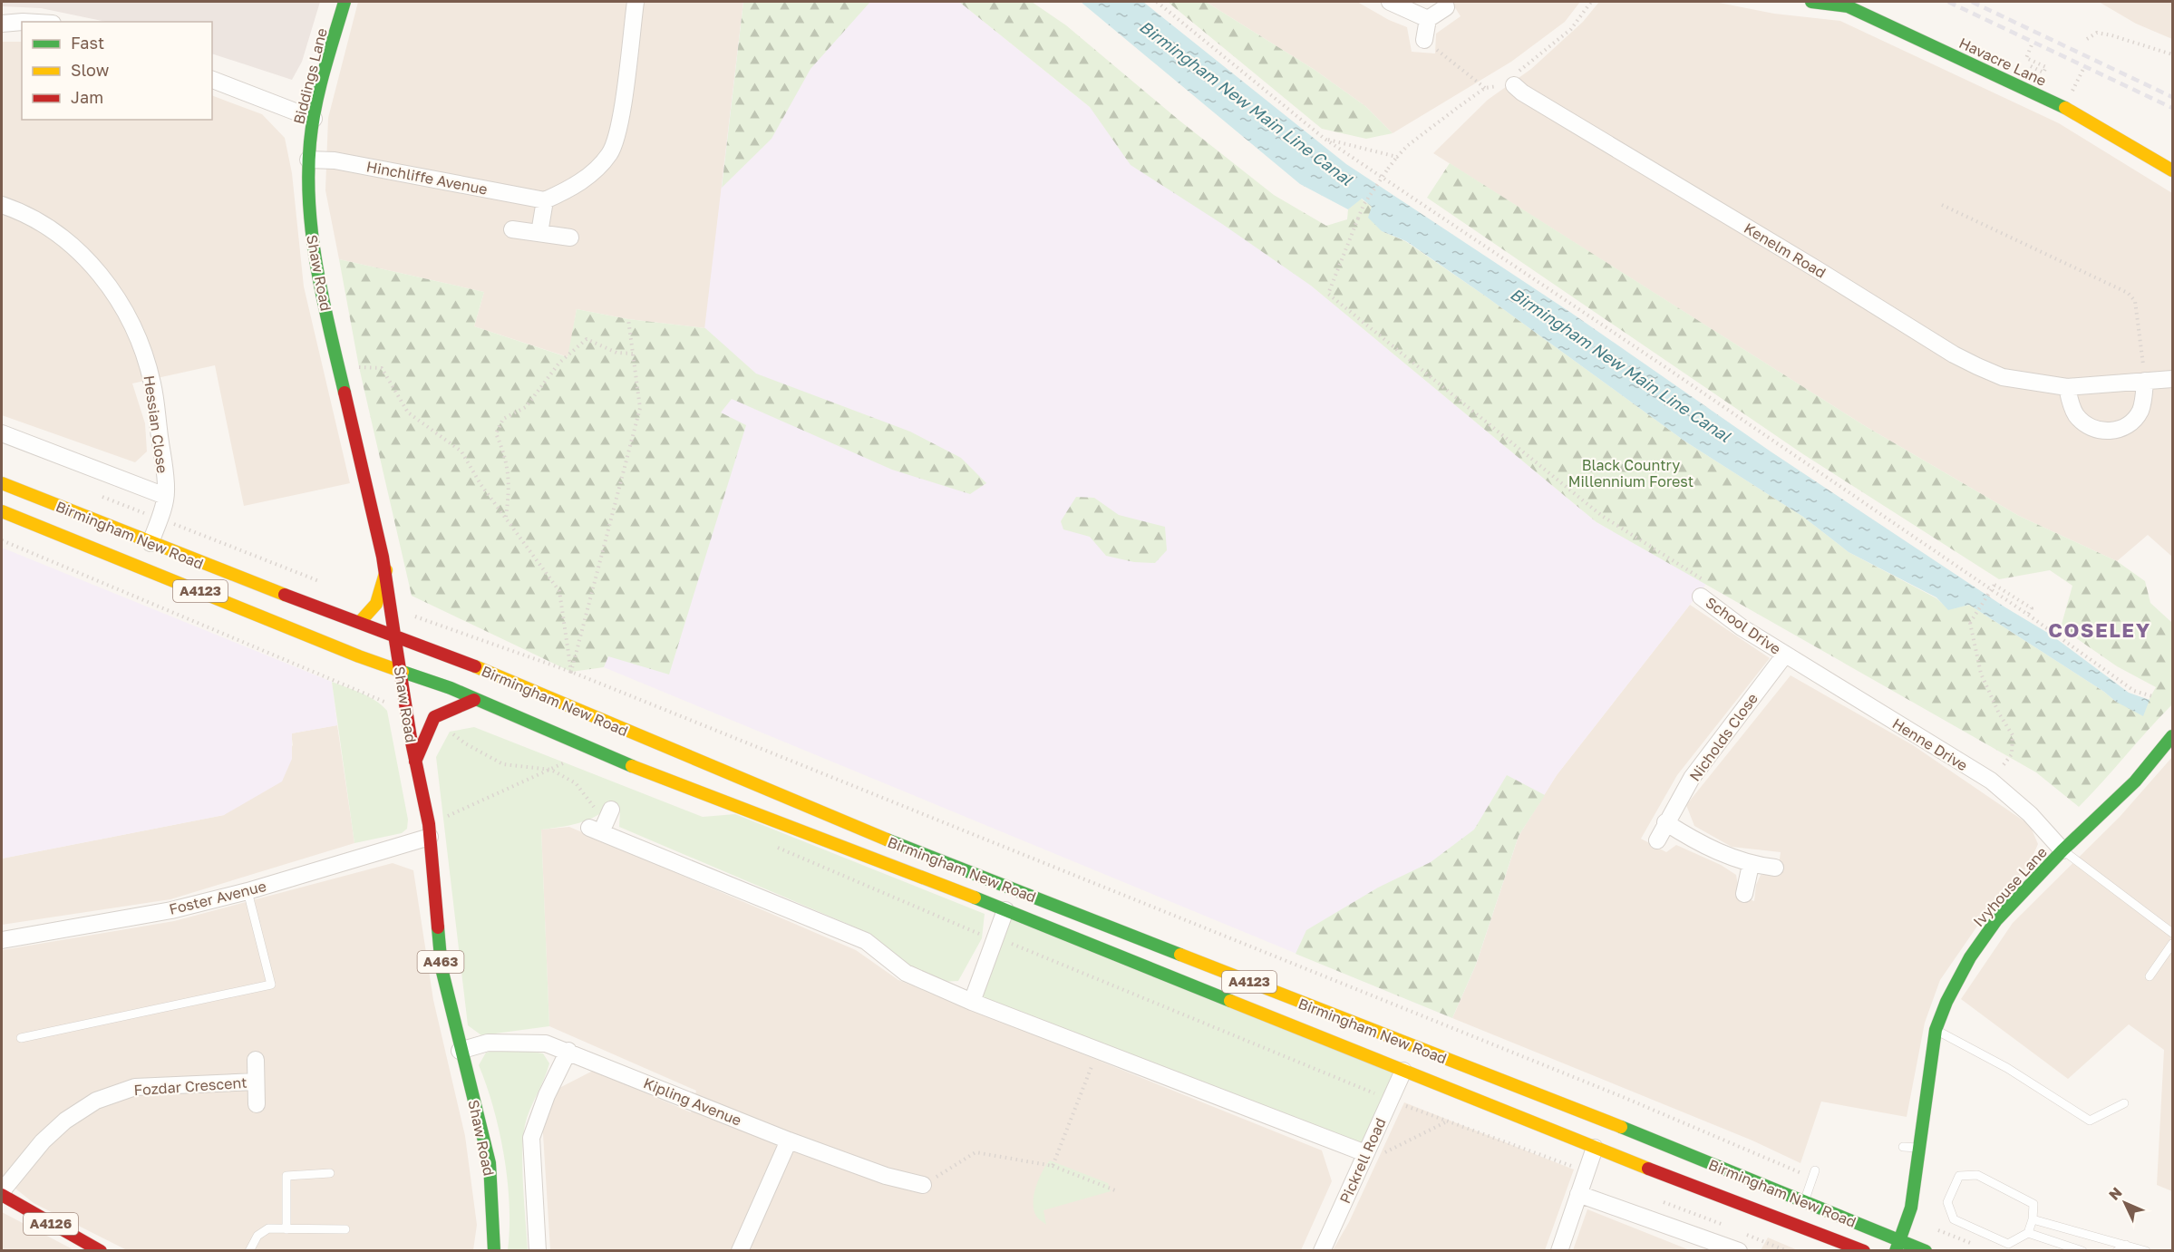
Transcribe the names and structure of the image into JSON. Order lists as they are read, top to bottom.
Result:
{
  "streets": {
    "main road": [
      "Havacre Lane",
      "Biddings Lane",
      "Shaw Road",
      "Birmingham New Road",
      "A4123",
      "Ivyhouse Lane",
      "A463",
      "A4126"
    ],
    "street": [
      "Hinchliffe Avenue",
      "Kenelm Road",
      "Hessian Close",
      "School Drive",
      "Nicholds Close",
      "Henne Drive",
      "Foster Avenue",
      "Fozdar Crescent",
      "Kipling Avenue",
      "Pickrell Road"
    ]
  },
  "crossings": [
    ["Biddings Lane", "Hinchliffe Avenue"],
    ["Biddings Lane", "Shaw Road"],
    ["Hinchliffe Avenue", "Shaw Road"],
    ["Shaw Road", "Birmingham New Road"],
    ["Shaw Road", "Foster Avenue"],
    ["Shaw Road", "Kipling Avenue"],
    ["Hessian Close", "Birmingham New Road"],
    ["Birmingham New Road", "Ivyhouse Lane"],
    ["Birmingham New Road", "Pickrell Road"],
    ["School Drive", "Nicholds Close"],
    ["School Drive", "Henne Drive"],
    ["Nicholds Close", "Henne Drive"],
    ["Henne Drive", "Ivyhouse Lane"],
    ["Fozdar Crescent", "A4126"]
  ],
  "districts": ["COSELEY"],
  "water": ["Birmingham New Main Line Canal"],
  "parks": ["Black Country Millennium Forest"],
  "legend": ["Fast", "Slow", "Jam"],
  "north": "top left"
}
